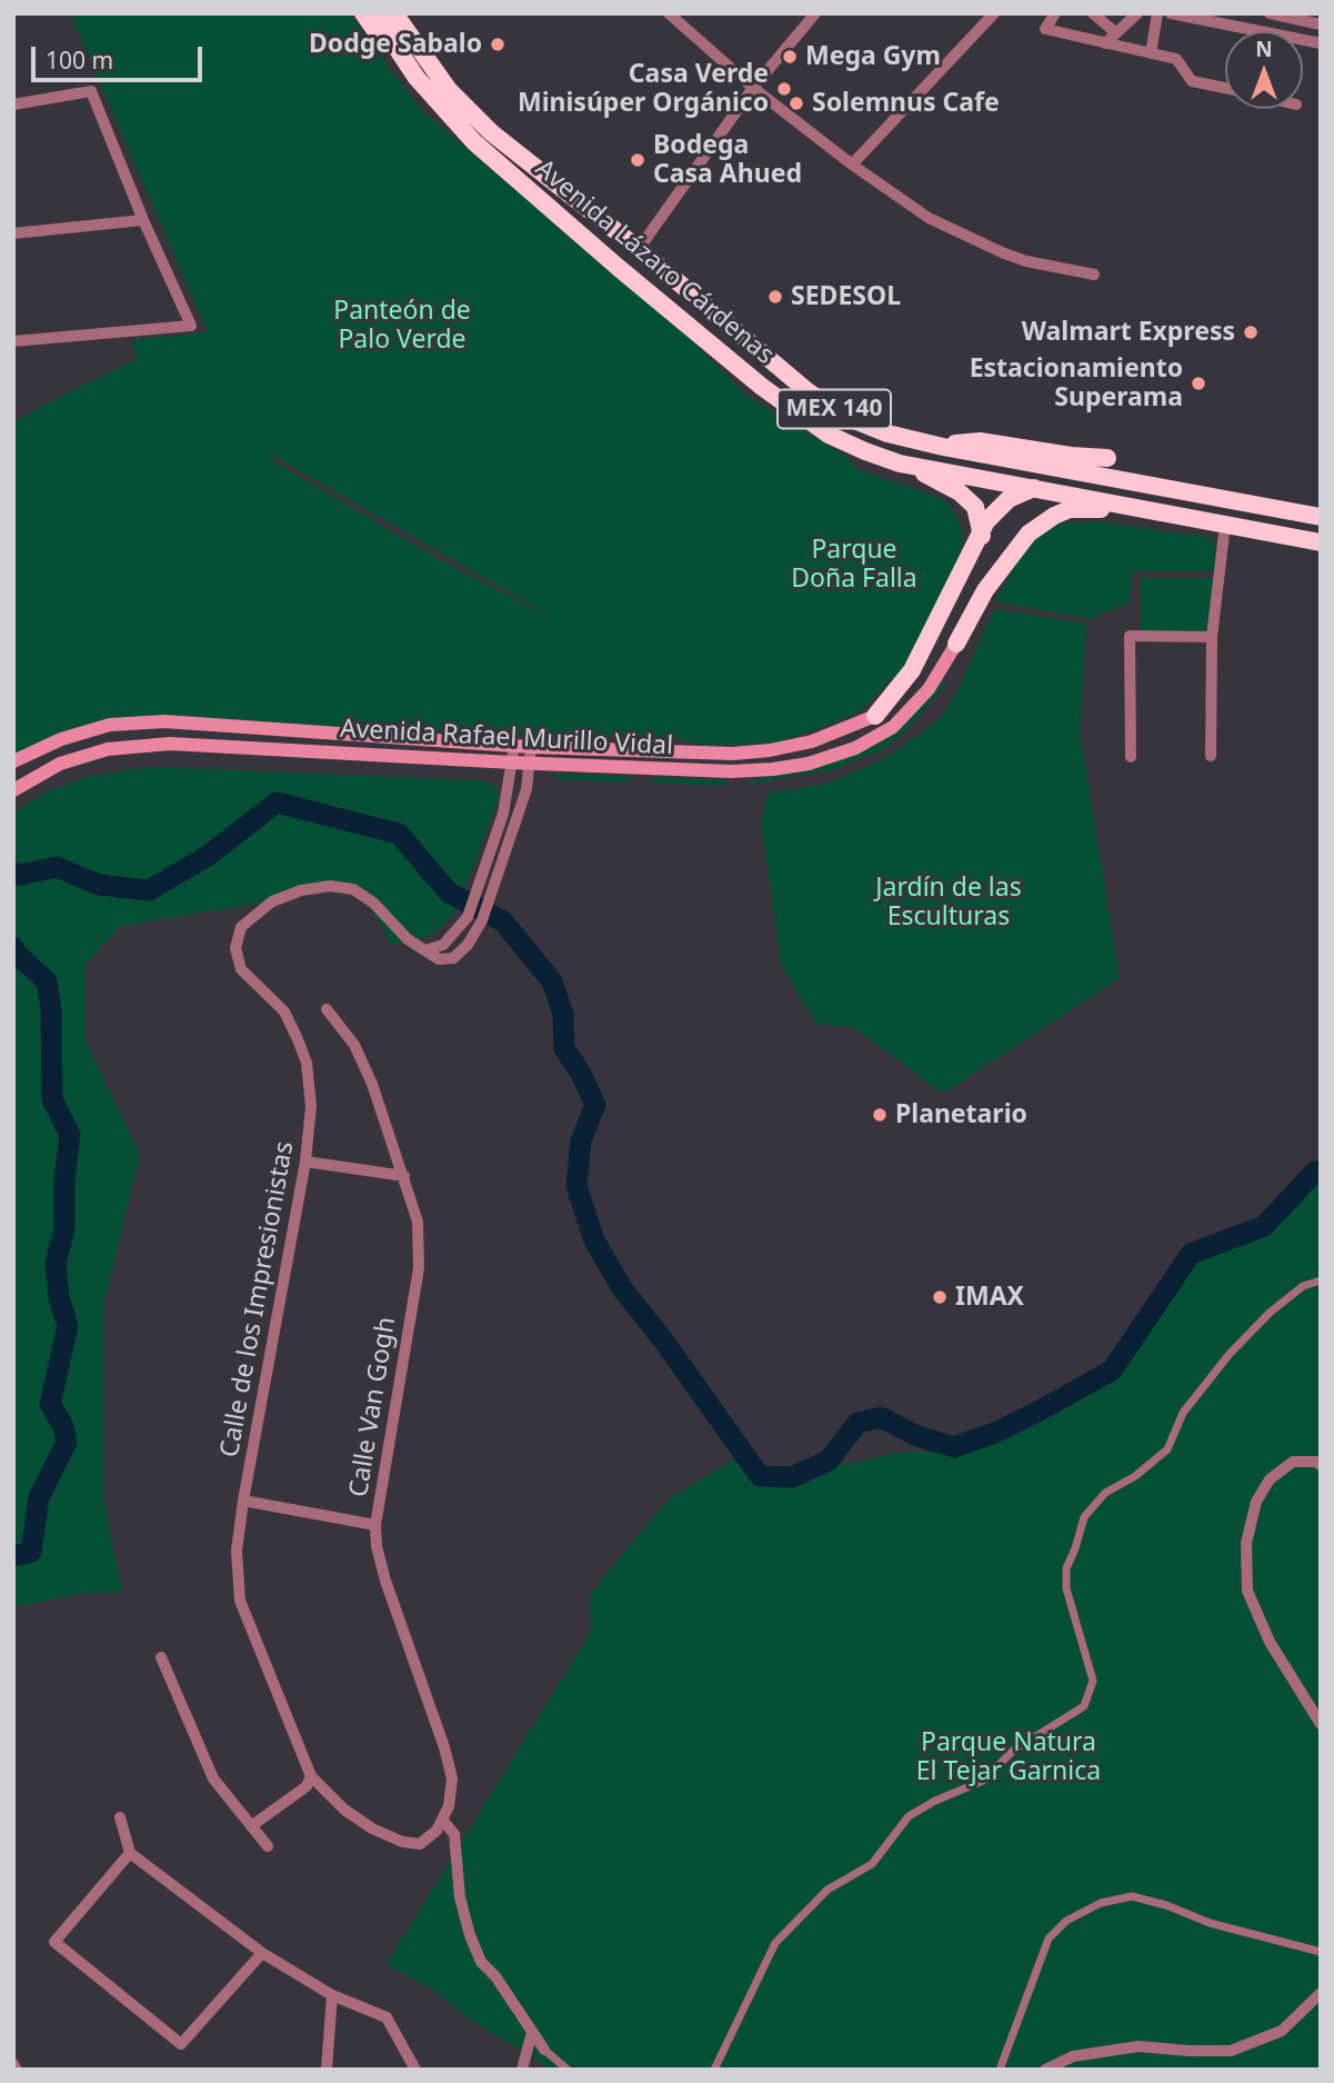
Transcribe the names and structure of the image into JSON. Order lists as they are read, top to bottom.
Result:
{
  "streets": {
    "highway": ["Avenida Lázaro Cárdenas", "MEX 140"],
    "main road": ["Avenida Rafael Murillo Vidal"],
    "street": ["Calle de los Impresionistas", "Calle Van Gogh"]
  },
  "crossings": [
    ["Calle de los Impresionistas", "Calle Van Gogh"]
  ],
  "parks": [
    "Panteón de Palo Verde",
    "Parque Doña Falla",
    "Jardín de las Esculturas",
    "Parque Natura El Tejar Garnica"
  ],
  "places": [
    "Dodge Sabalo",
    "Mega Gym",
    "Casa Verde Minisúper Orgánico",
    "Solemnus Cafe",
    "Bodega Casa Ahued",
    "SEDESOL",
    "Walmart Express",
    "Estacionamiento Superama",
    "Planetario",
    "IMAX"
  ],
  "scale_bar": "100 m",
  "north": "top"
}
